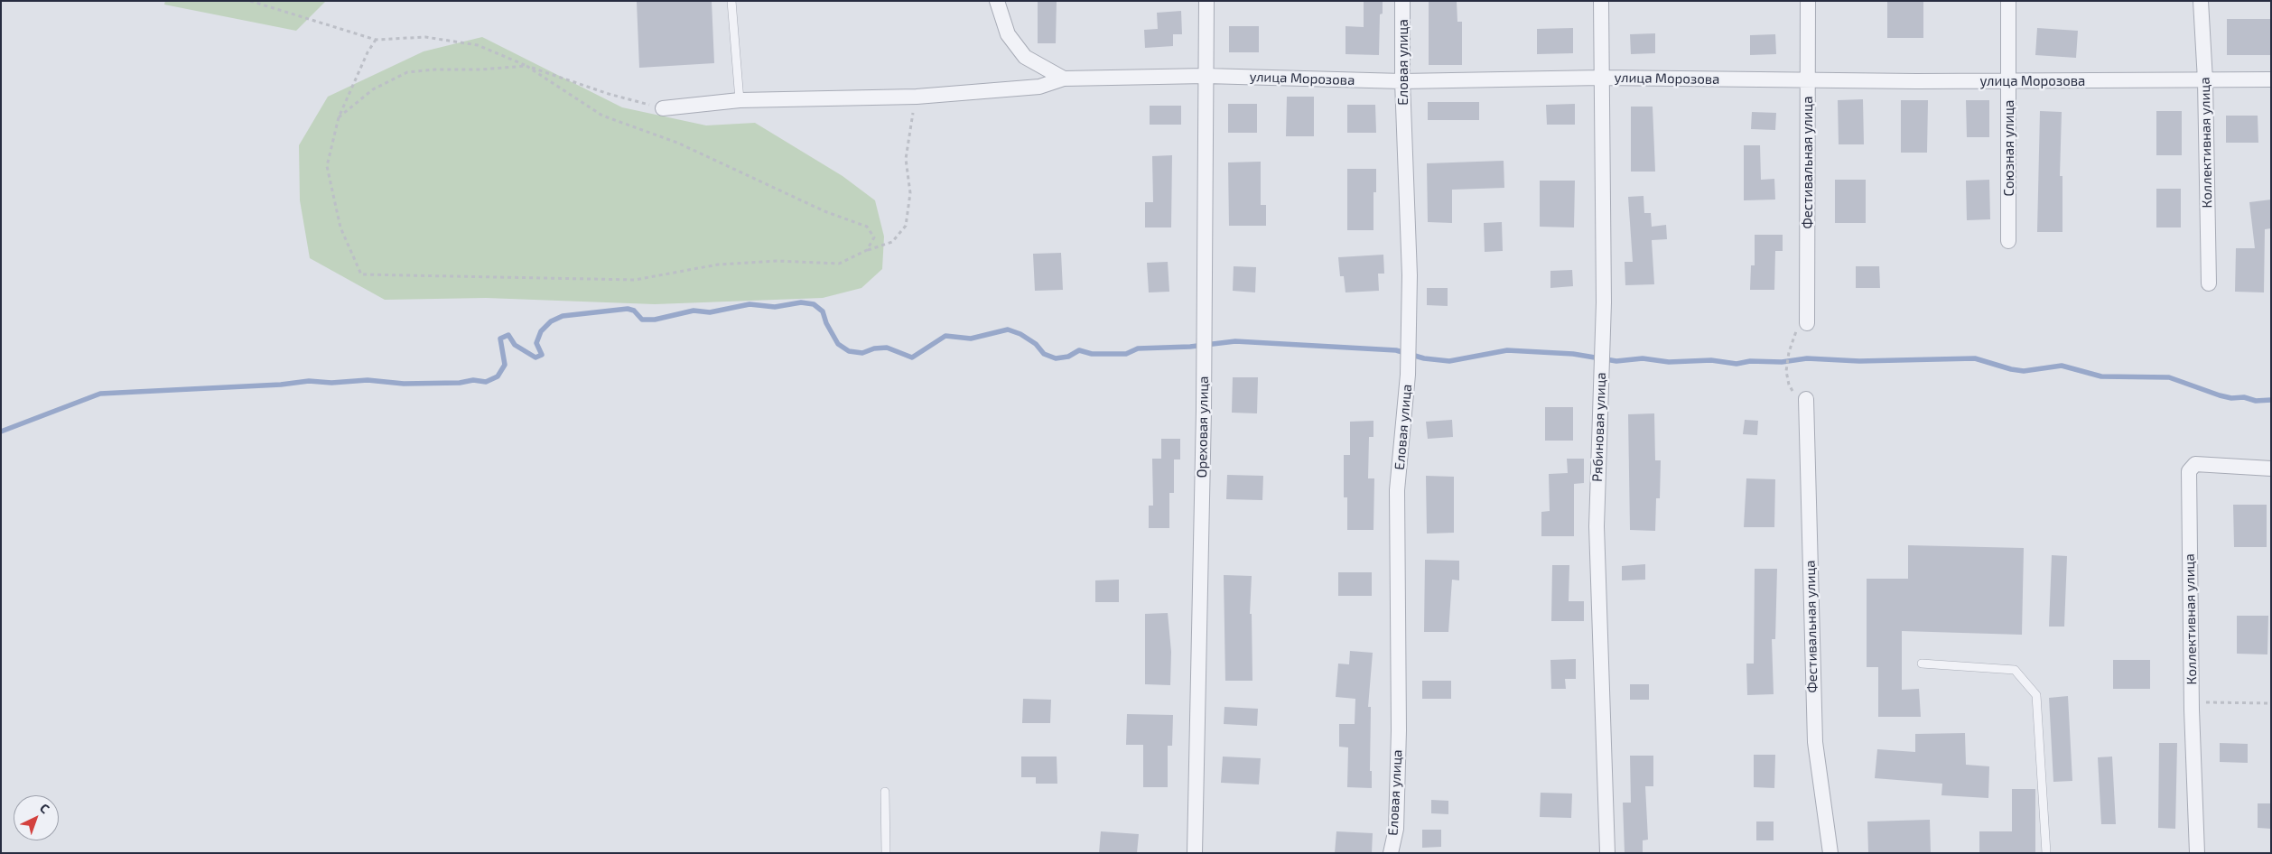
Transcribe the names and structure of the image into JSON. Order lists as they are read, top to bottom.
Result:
{
  "streets": {
    "street": [
      "Еловая улица",
      "улица Морозова",
      "Коллективная улица",
      "Союзная улица",
      "Фестивальная улица",
      "Ореховая улица",
      "Рябиновая улица"
    ]
  },
  "crossings": [
    ["Еловая улица", "улица Морозова"],
    ["улица Морозова", "Коллективная улица"],
    ["улица Морозова", "Союзная улица"],
    ["улица Морозова", "Фестивальная улица"],
    ["улица Морозова", "Ореховая улица"],
    ["улица Морозова", "Рябиновая улица"]
  ],
  "north": "top right"
}
